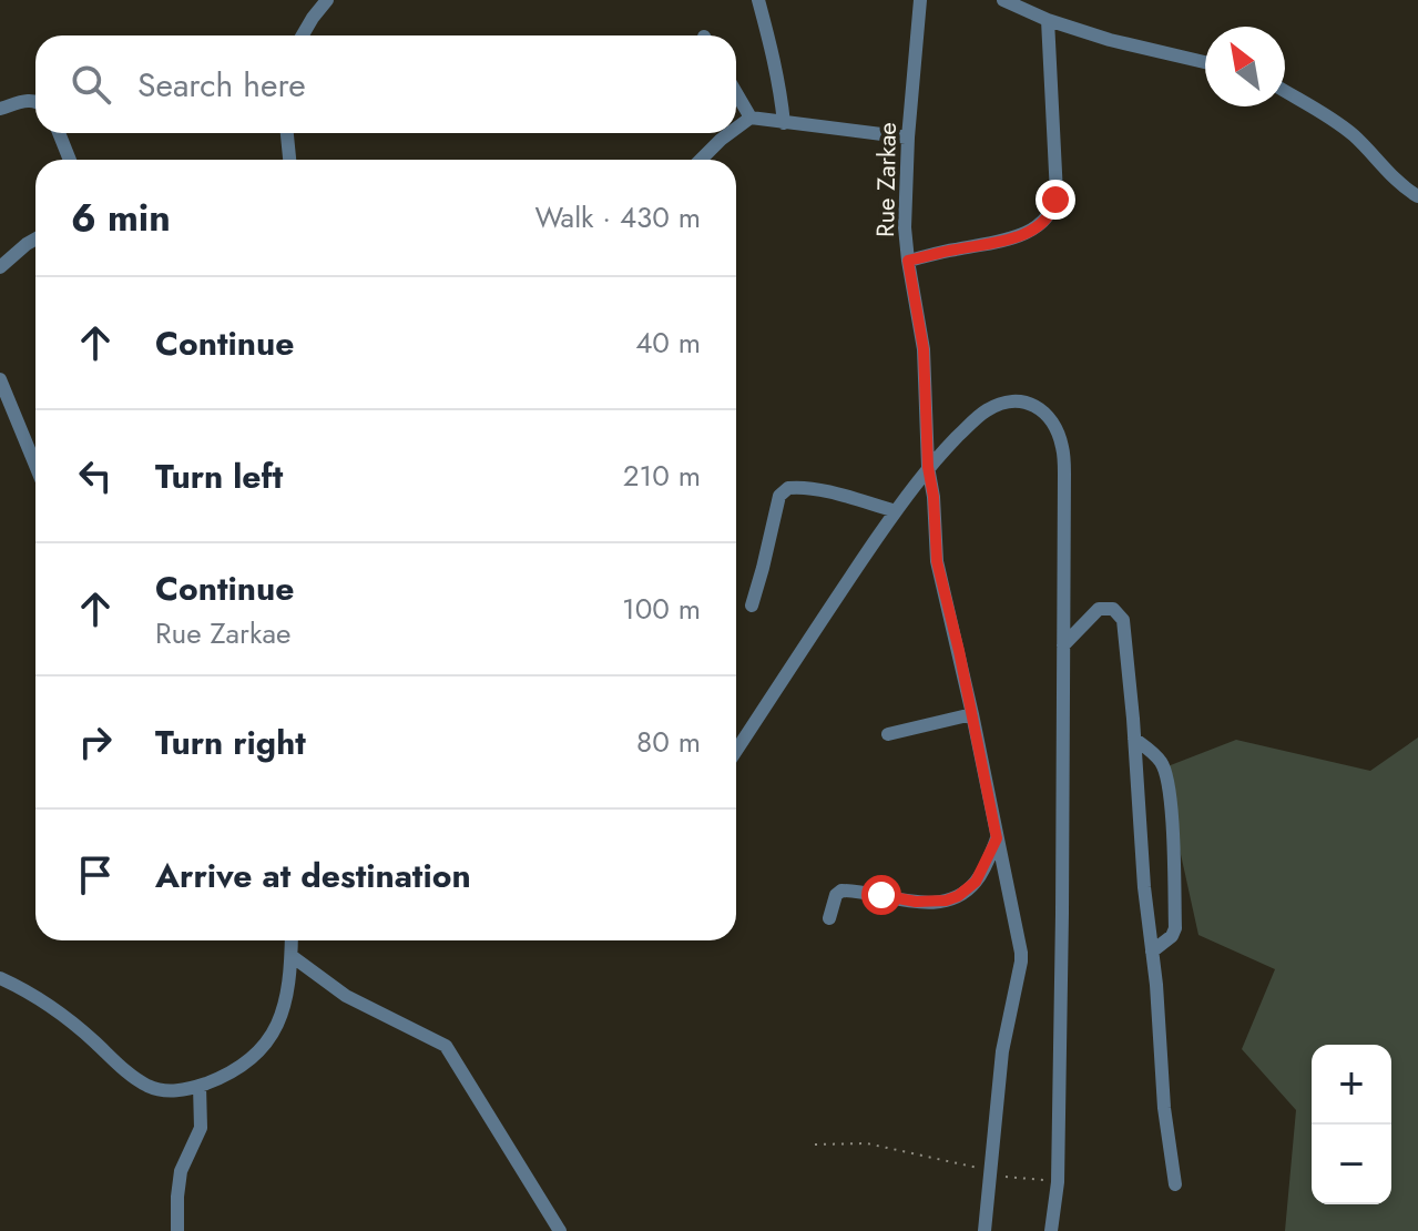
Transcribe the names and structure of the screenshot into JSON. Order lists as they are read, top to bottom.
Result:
{
  "streets": {
    "street": ["Rue Zarkae"]
  },
  "north": "top left",
  "page": {
    "search": "Search here",
    "heading": ["6 min", "Walk · 430 m"],
    "list": [
      ["Continue", "40 m"],
      ["Turn left", "210 m"],
      ["Continue", "Rue Zarkae", "100 m"],
      ["Turn right", "80 m"],
      "Arrive at destination"
    ],
    "map_buttons": ["+", "−"]
  }
}
